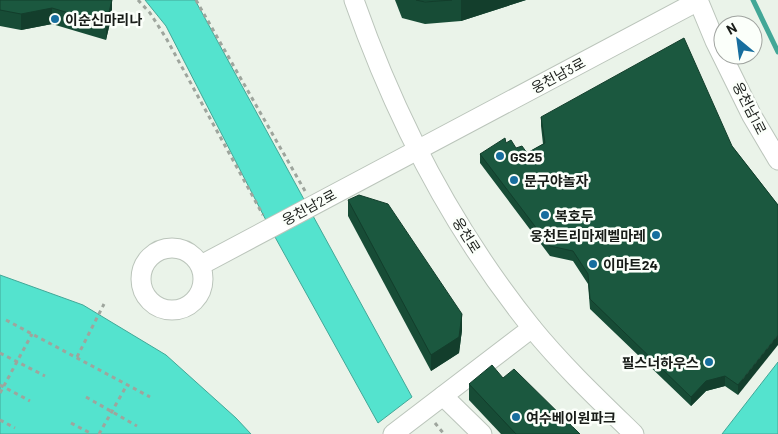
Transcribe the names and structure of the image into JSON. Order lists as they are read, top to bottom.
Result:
{
  "streets": {
    "street": [
      "웅천남3로",
      "웅천남1로",
      "웅천남2로",
      "웅천로"
    ]
  },
  "crossings": [
    ["웅천남3로", "웅천남1로"],
    ["웅천남3로", "웅천남2로"],
    ["웅천남3로", "웅천로"],
    ["웅천남2로", "웅천로"]
  ],
  "places": [
    "이순신마리나",
    "GS25",
    "문구야놀자",
    "복호두",
    "웅천트리마제벨마레",
    "이마트24",
    "필스너하우스",
    "여수베이원파크"
  ],
  "north": "top left"
}
